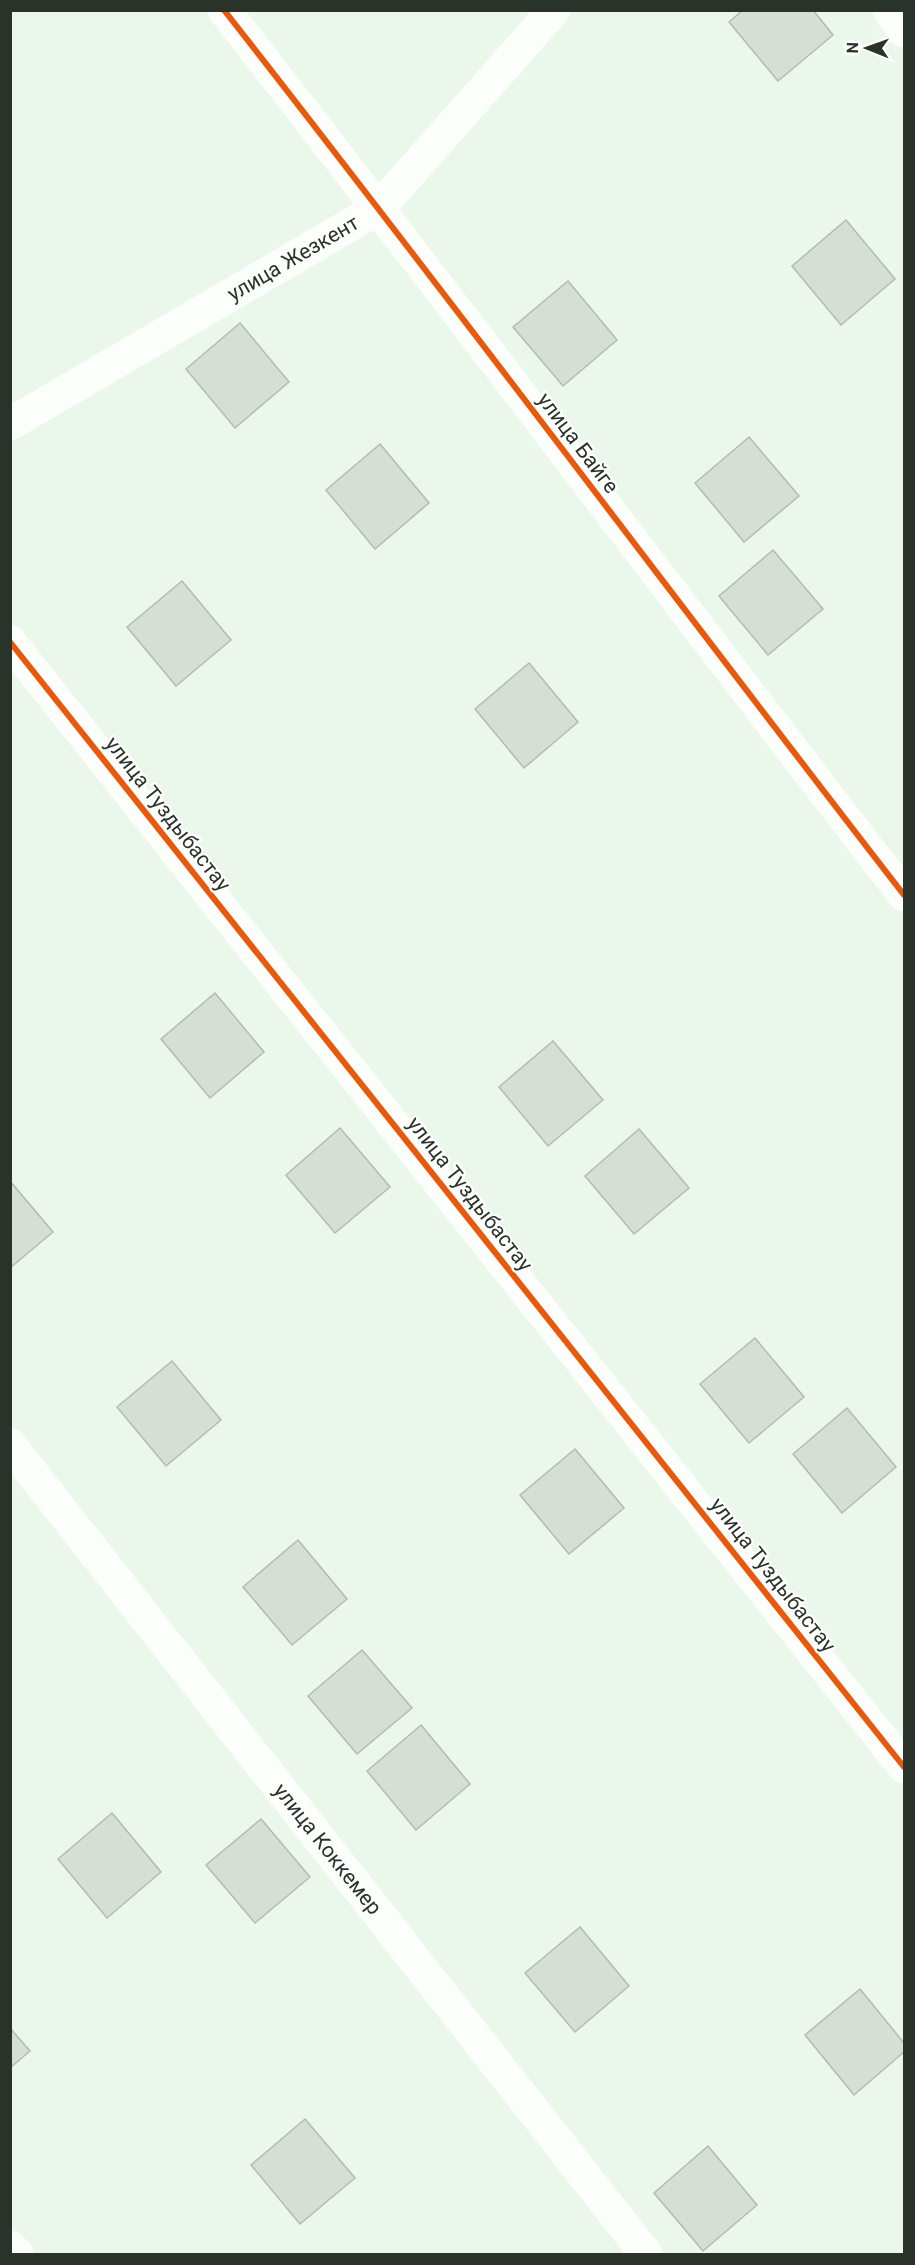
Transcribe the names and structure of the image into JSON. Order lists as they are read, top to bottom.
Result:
{
  "streets": {
    "street": [
      "улица Жезкент",
      "улица Байге",
      "улица Туздыбастау",
      "улица Коккемер"
    ]
  },
  "crossings": [
    ["улица Жезкент", "улица Байге"]
  ],
  "north": "left"
}
